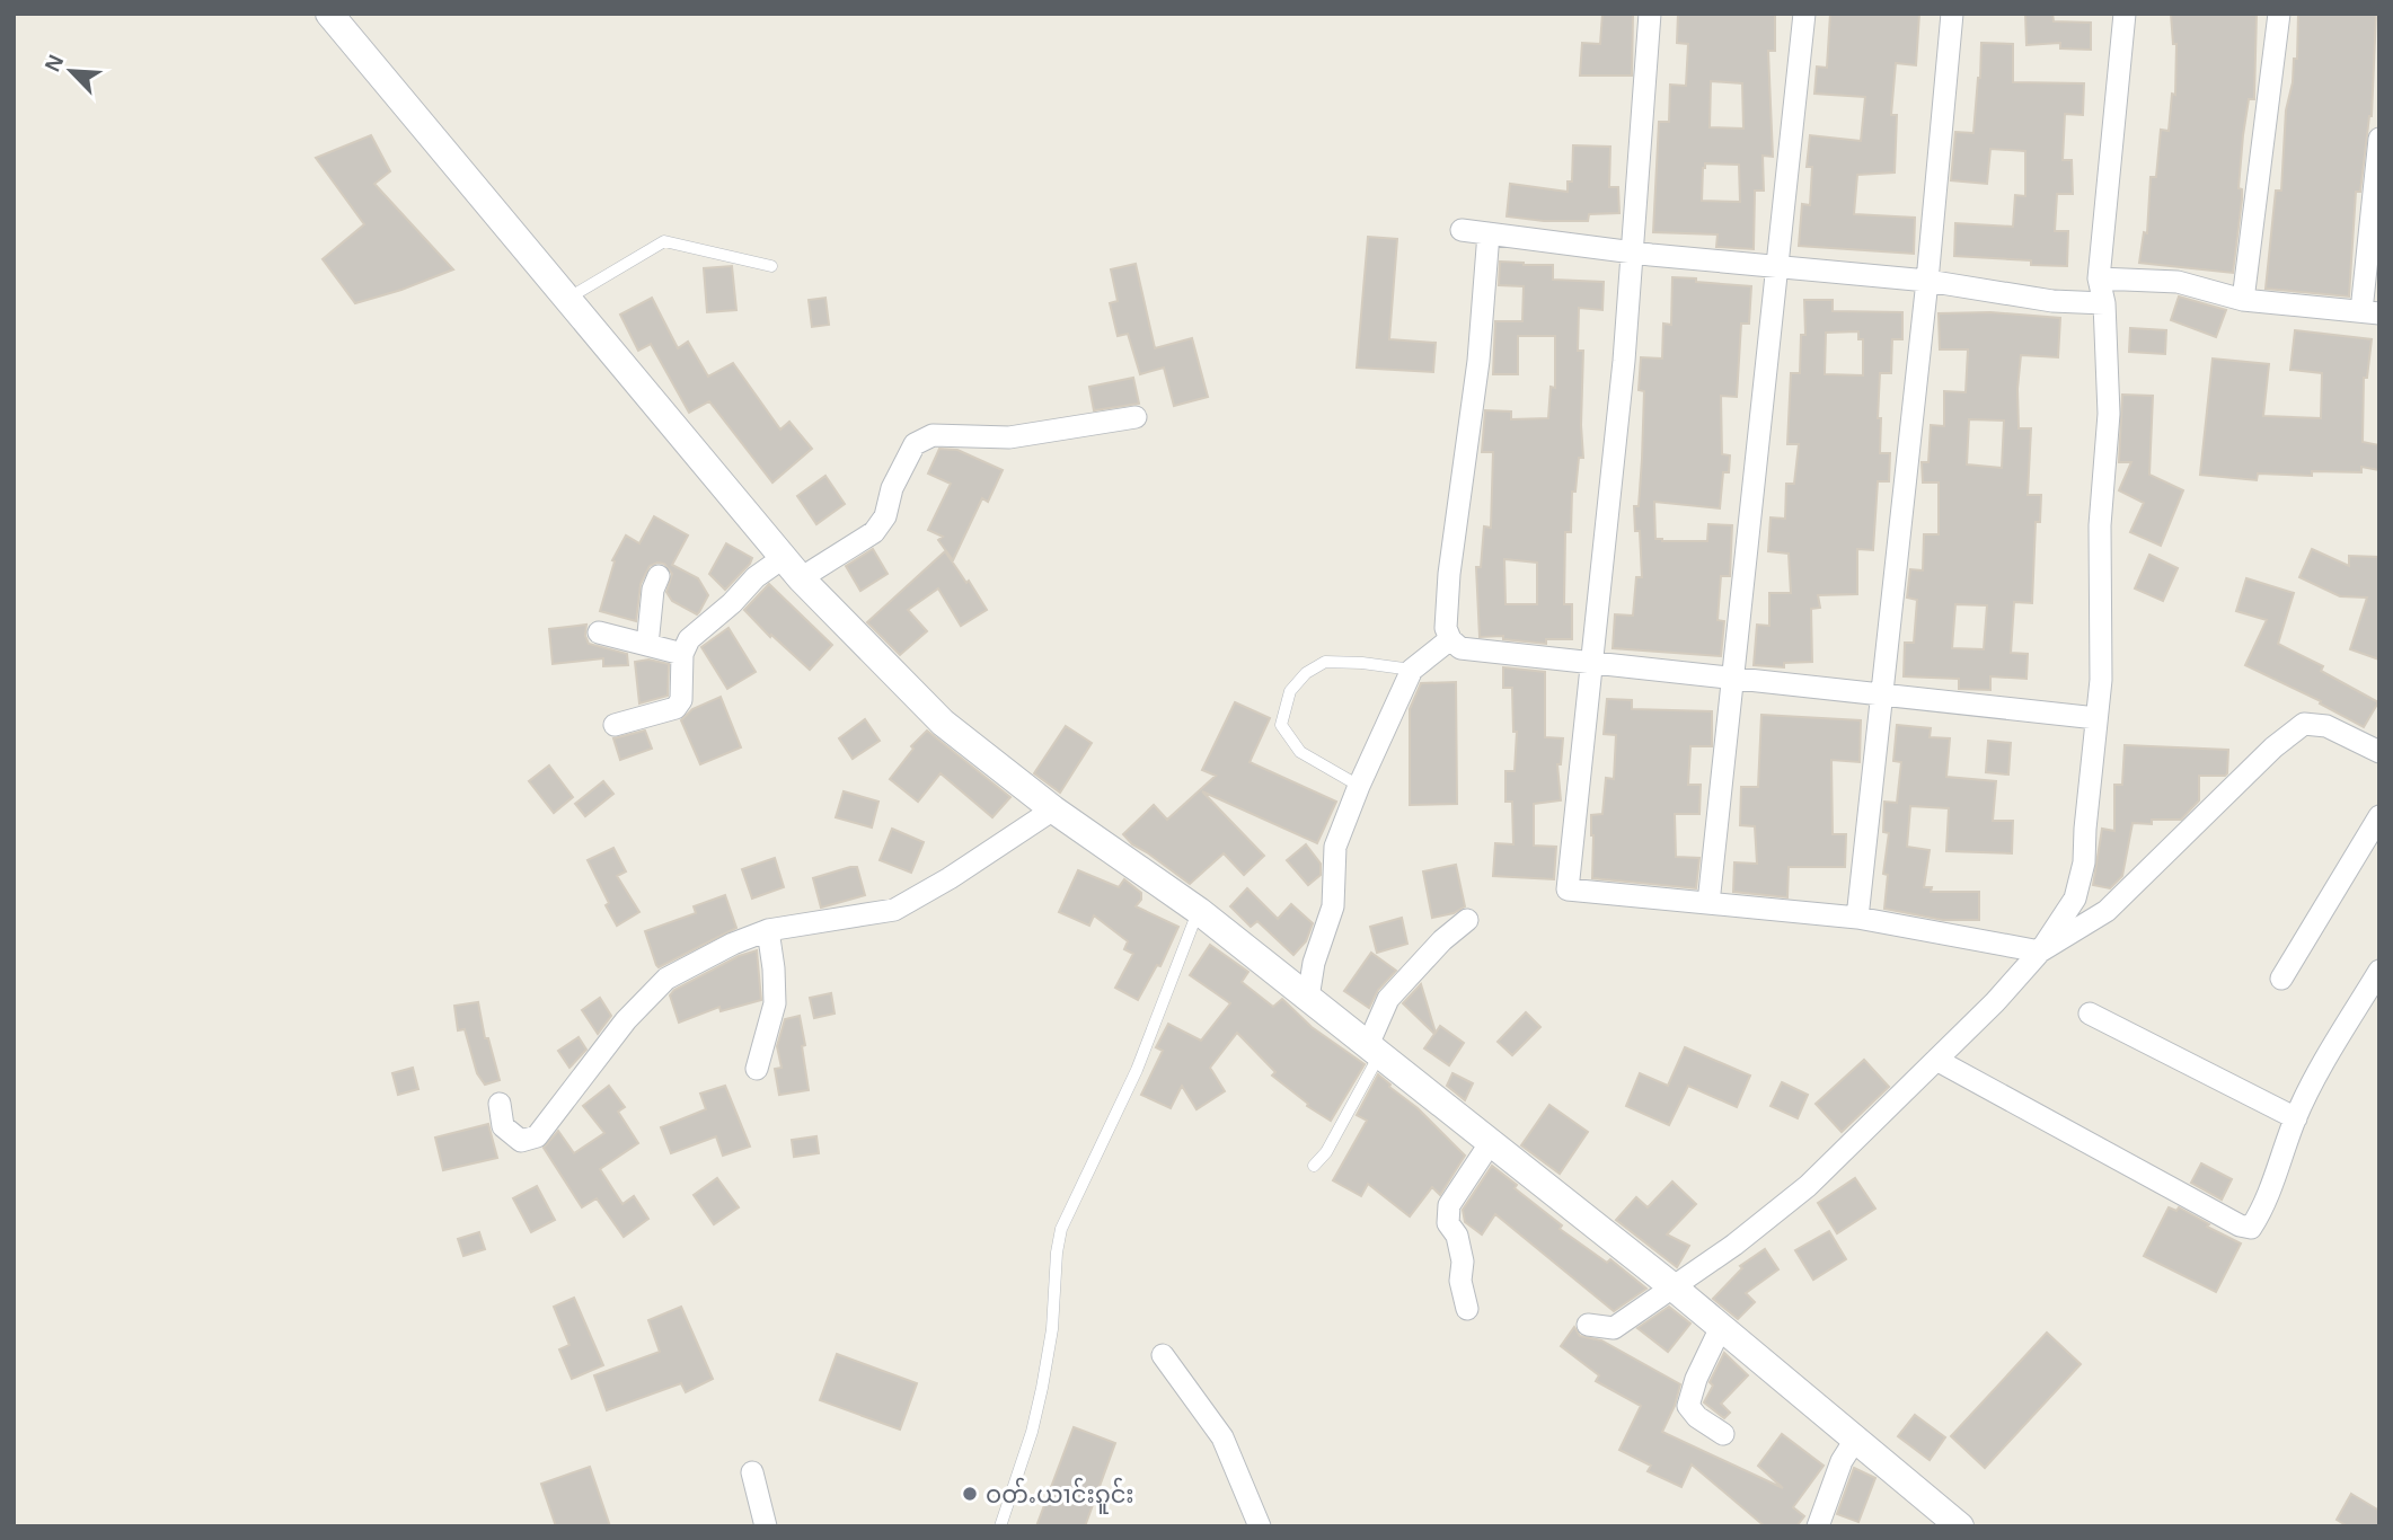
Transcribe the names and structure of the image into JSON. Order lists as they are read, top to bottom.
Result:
{
  "places": ["ဝတ်ႉယၢင်းၵူင်း"],
  "north": "top left"
}
